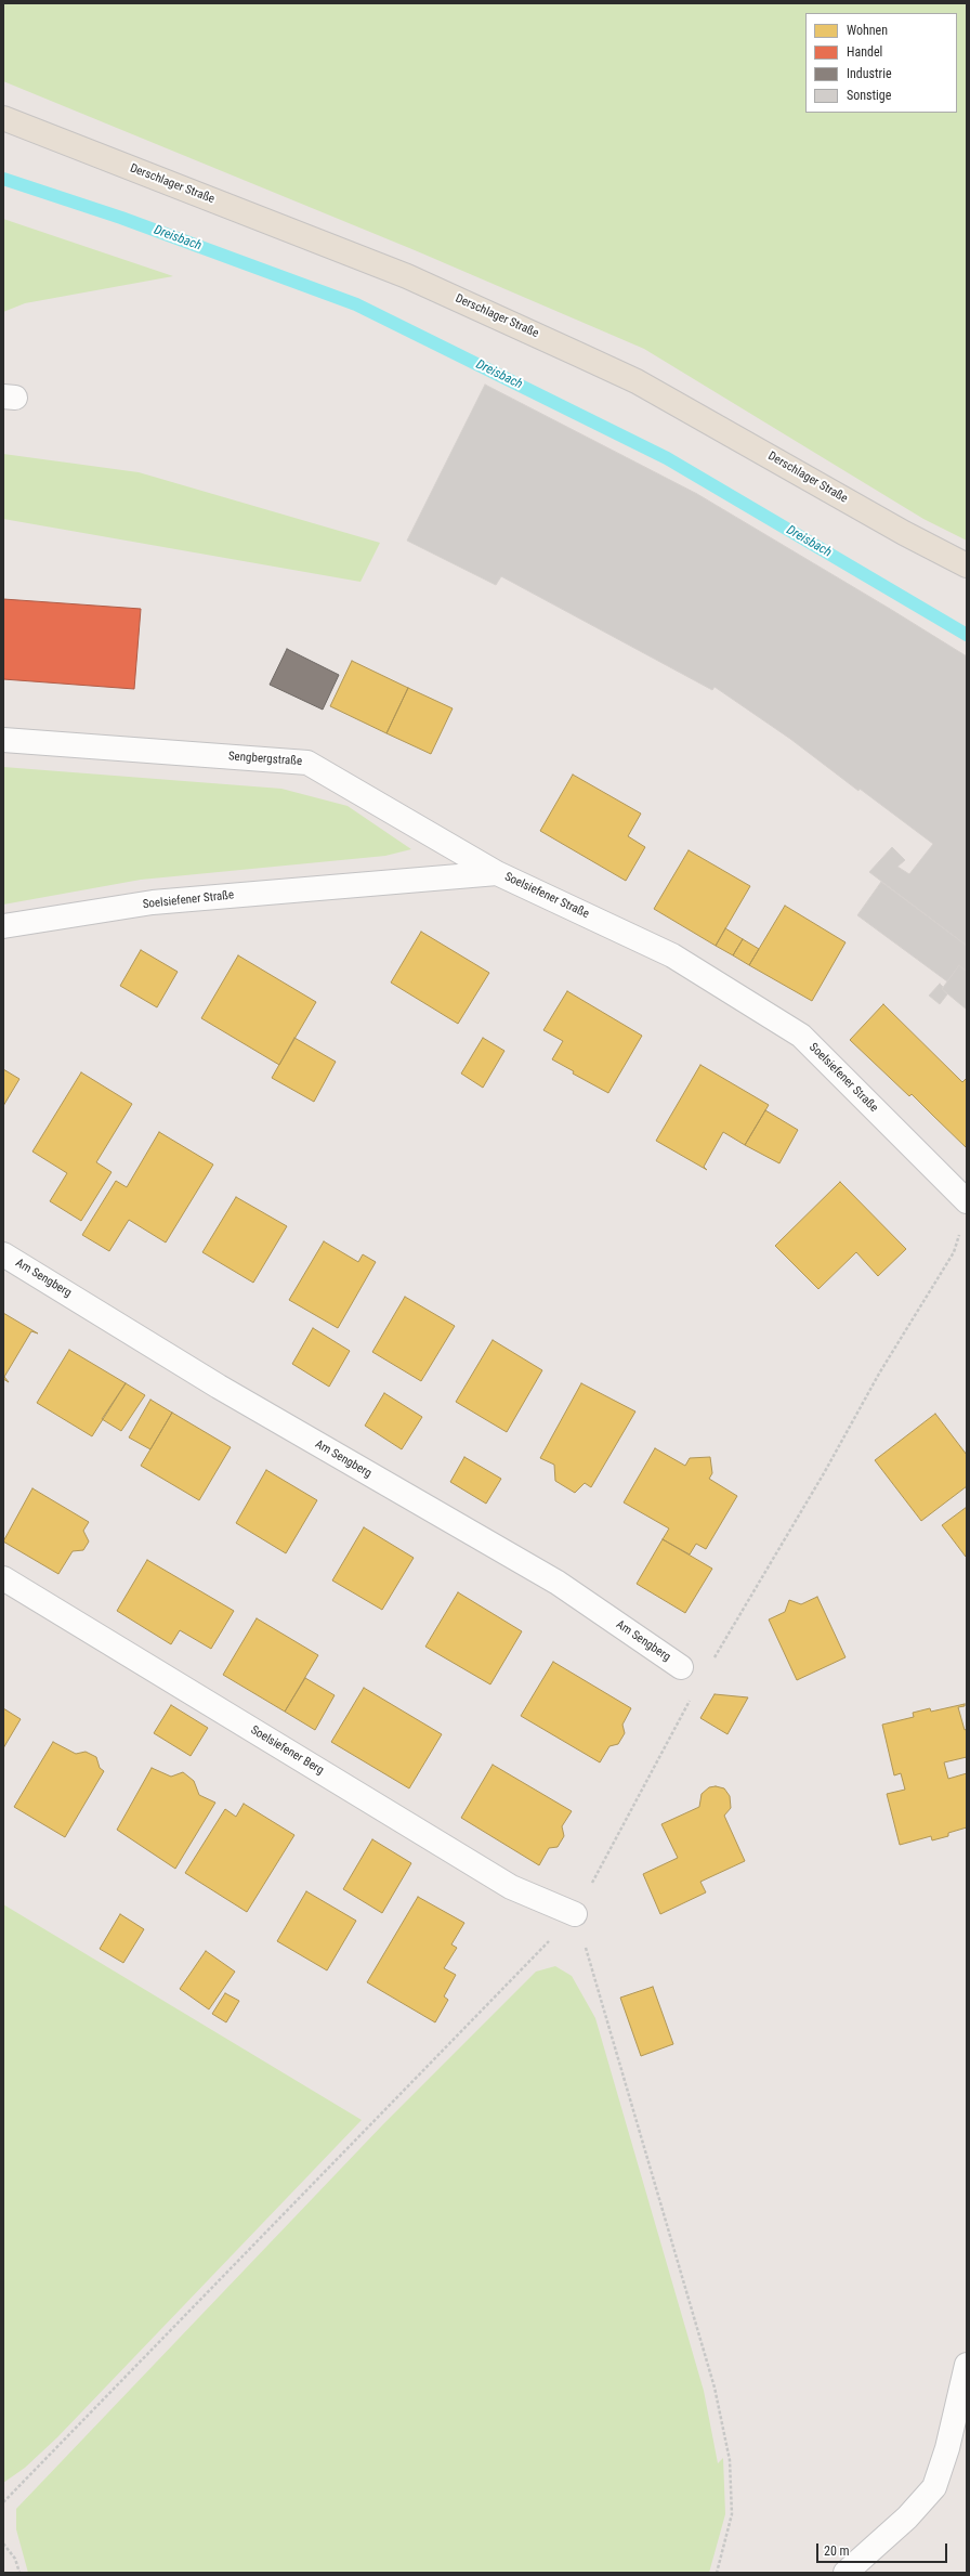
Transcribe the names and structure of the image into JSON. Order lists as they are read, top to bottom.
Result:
{
  "streets": {
    "main road": ["Derschlager Straße"],
    "street": [
      "Sengbergstraße",
      "Soelsiefener Straße",
      "Am Sengberg",
      "Soelsiefener Berg"
    ]
  },
  "crossings": [
    ["Sengbergstraße", "Soelsiefener Straße"]
  ],
  "water": ["Dreisbach"],
  "legend": [
    "Wohnen",
    "Handel",
    "Industrie",
    "Sonstige"
  ],
  "scale_bar": "20 m"
}
